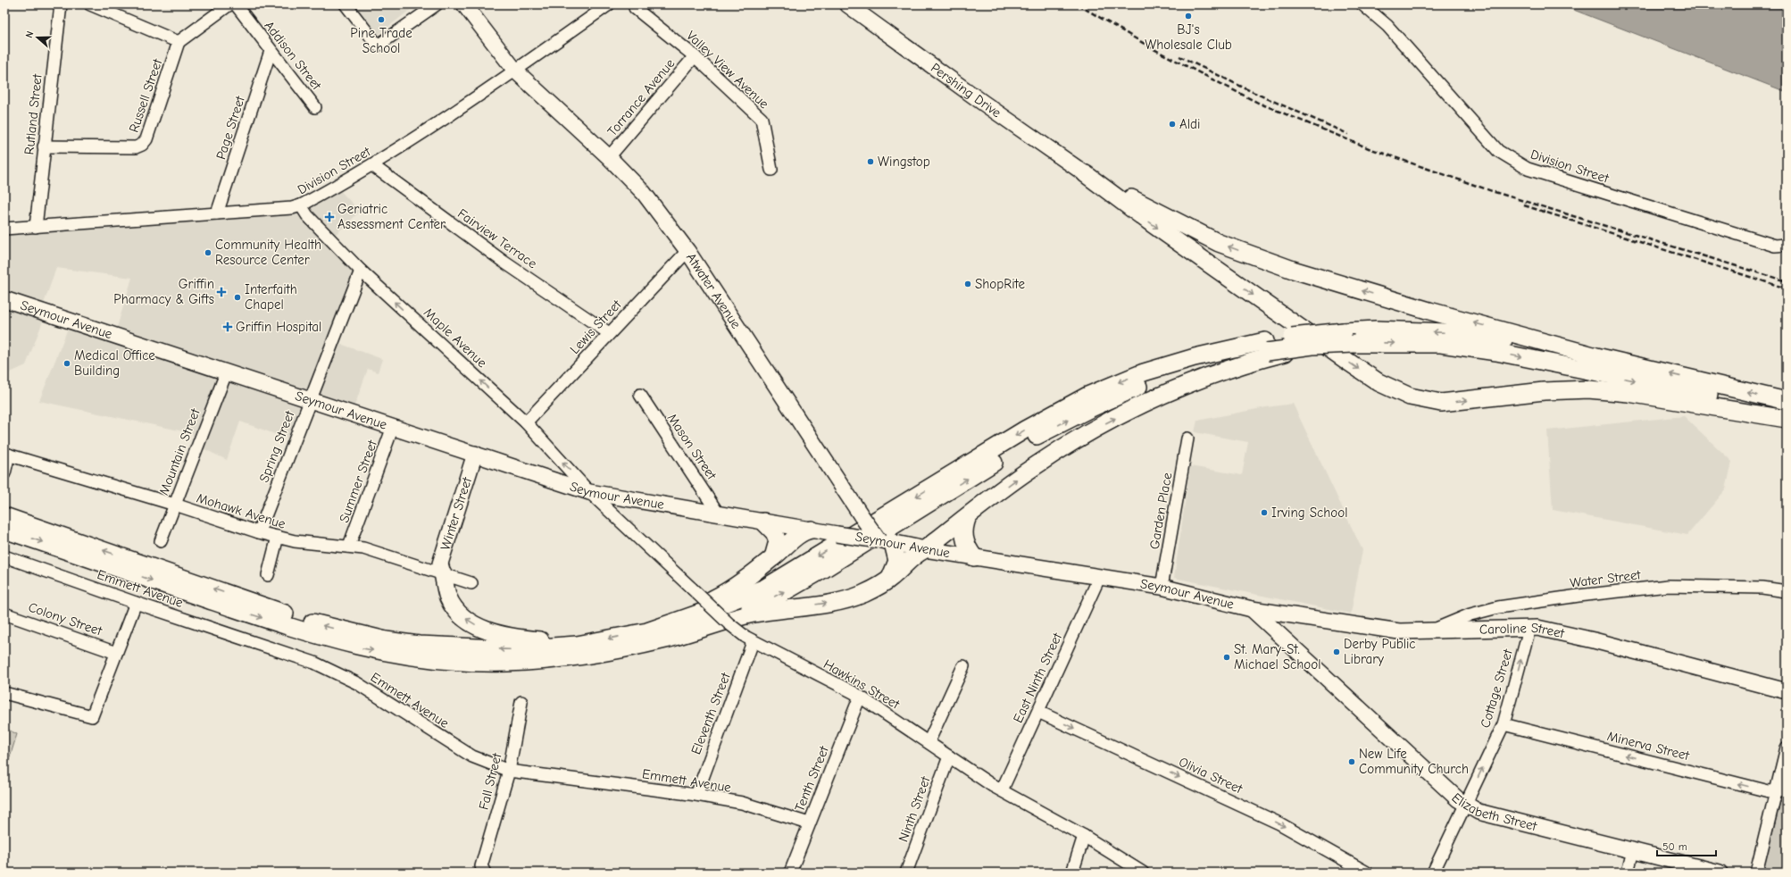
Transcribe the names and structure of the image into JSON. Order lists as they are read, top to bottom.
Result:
{
  "streets": {
    "main road": [
      "Pershing Drive",
      "Atwater Avenue",
      "Seymour Avenue",
      "Winter Street",
      "Caroline Street",
      "Elizabeth Street"
    ],
    "street": [
      "Addison Street",
      "Valley View Avenue",
      "Russell Street",
      "Torrance Avenue",
      "Rutland Street",
      "Page Street",
      "Division Street",
      "Fairview Terrace",
      "Lewis Street",
      "Maple Avenue",
      "Spring Street",
      "Mason Street",
      "Mountain Street",
      "Summer Street",
      "Mohawk Avenue",
      "Garden Place",
      "Water Street",
      "Emmett Avenue",
      "Colony Street",
      "East Ninth Street",
      "Hawkins Street",
      "Cottage Street",
      "Eleventh Street",
      "Minerva Street",
      "Olivia Street",
      "Tenth Street",
      "Fall Street",
      "Ninth Street"
    ]
  },
  "crossings": [
    ["Addison Street", "Page Street"],
    ["Valley View Avenue", "Torrance Avenue"],
    ["Russell Street", "Rutland Street"],
    ["Torrance Avenue", "Atwater Avenue"],
    ["Rutland Street", "Division Street"],
    ["Page Street", "Division Street"],
    ["Division Street", "Fairview Terrace"],
    ["Division Street", "Atwater Avenue"],
    ["Division Street", "Maple Avenue"],
    ["Fairview Terrace", "Lewis Street"],
    ["Atwater Avenue", "Seymour Avenue"],
    ["Atwater Avenue", "Lewis Street"],
    ["Seymour Avenue", "Maple Avenue"],
    ["Seymour Avenue", "Spring Street"],
    ["Seymour Avenue", "Mason Street"],
    ["Seymour Avenue", "Mountain Street"],
    ["Seymour Avenue", "Summer Street"],
    ["Seymour Avenue", "Garden Place"],
    ["Seymour Avenue", "Winter Street"],
    ["Seymour Avenue", "Caroline Street"],
    ["Seymour Avenue", "East Ninth Street"],
    ["Seymour Avenue", "Hawkins Street"],
    ["Seymour Avenue", "Elizabeth Street"],
    ["Lewis Street", "Maple Avenue"],
    ["Maple Avenue", "Spring Street"],
    ["Maple Avenue", "Hawkins Street"],
    ["Spring Street", "Mohawk Avenue"],
    ["Mountain Street", "Mohawk Avenue"],
    ["Summer Street", "Mohawk Avenue"],
    ["Mohawk Avenue", "Winter Street"],
    ["Water Street", "Caroline Street"],
    ["Emmett Avenue", "Eleventh Street"],
    ["Emmett Avenue", "Tenth Street"],
    ["Emmett Avenue", "Fall Street"],
    ["Caroline Street", "Cottage Street"],
    ["Caroline Street", "Elizabeth Street"],
    ["East Ninth Street", "Hawkins Street"],
    ["East Ninth Street", "Olivia Street"],
    ["Hawkins Street", "Eleventh Street"],
    ["Hawkins Street", "Tenth Street"],
    ["Hawkins Street", "Ninth Street"],
    ["Cottage Street", "Minerva Street"],
    ["Cottage Street", "Elizabeth Street"]
  ],
  "one_way": [
    "Maple Avenue",
    "Cottage Street",
    "Minerva Street",
    "Olivia Street"
  ],
  "places": {
    "other": [
      "BJ's Wholesale Club",
      "Pine Trade School",
      "Aldi",
      "Wingstop",
      "Community Health Resource Center",
      "ShopRite",
      "Interfaith Chapel",
      "Medical Office Building",
      "Irving School",
      "Derby Public Library",
      "St. Mary-St. Michael School",
      "New Life Community Church"
    ],
    "health": ["Geriatric Assessment Center", "Griffin Pharmacy & Gifts", "Griffin Hospital"]
  },
  "scale_bar": "50 m",
  "north": "left"
}
